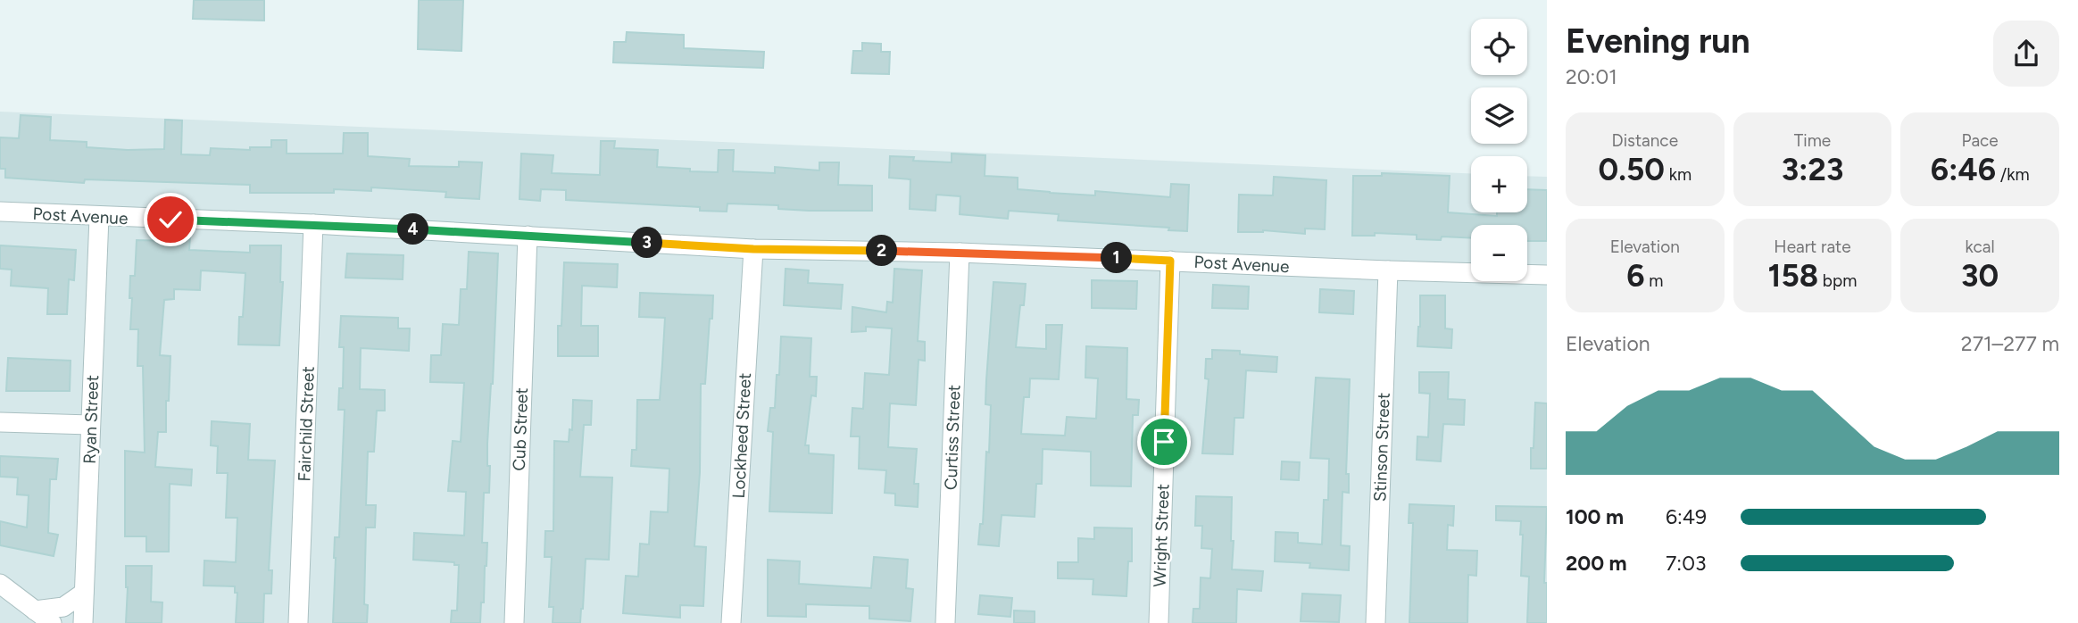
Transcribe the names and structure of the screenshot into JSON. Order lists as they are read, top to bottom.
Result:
{
  "streets": {
    "street": [
      "Post Avenue",
      "Ryan Street",
      "Fairchild Street",
      "Cub Street",
      "Lockheed Street",
      "Curtiss Street",
      "Stinson Street",
      "Wright Street"
    ]
  },
  "crossings": [
    ["Post Avenue", "Ryan Street"],
    ["Post Avenue", "Fairchild Street"],
    ["Post Avenue", "Cub Street"],
    ["Post Avenue", "Lockheed Street"],
    ["Post Avenue", "Curtiss Street"],
    ["Post Avenue", "Stinson Street"],
    ["Post Avenue", "Wright Street"]
  ],
  "page": {
    "heading": ["Evening run", "20:01"],
    "map_buttons": ["+", "−"],
    "stats": [
      ["Distance", "0.50 km"],
      ["Time", "3:23"],
      ["Pace", "6:46 /km"],
      ["Elevation", "6 m"],
      ["Heart rate", "158 bpm"],
      ["kcal", "30"]
    ],
    "pins": [
      "4",
      "3",
      "2",
      "1"
    ],
    "chart": ["Elevation", "271–277 m"],
    "list": [
      {
        "name": "100 m",
        "note": "6:49"
      },
      {
        "name": "200 m",
        "note": "7:03"
      }
    ]
  }
}
